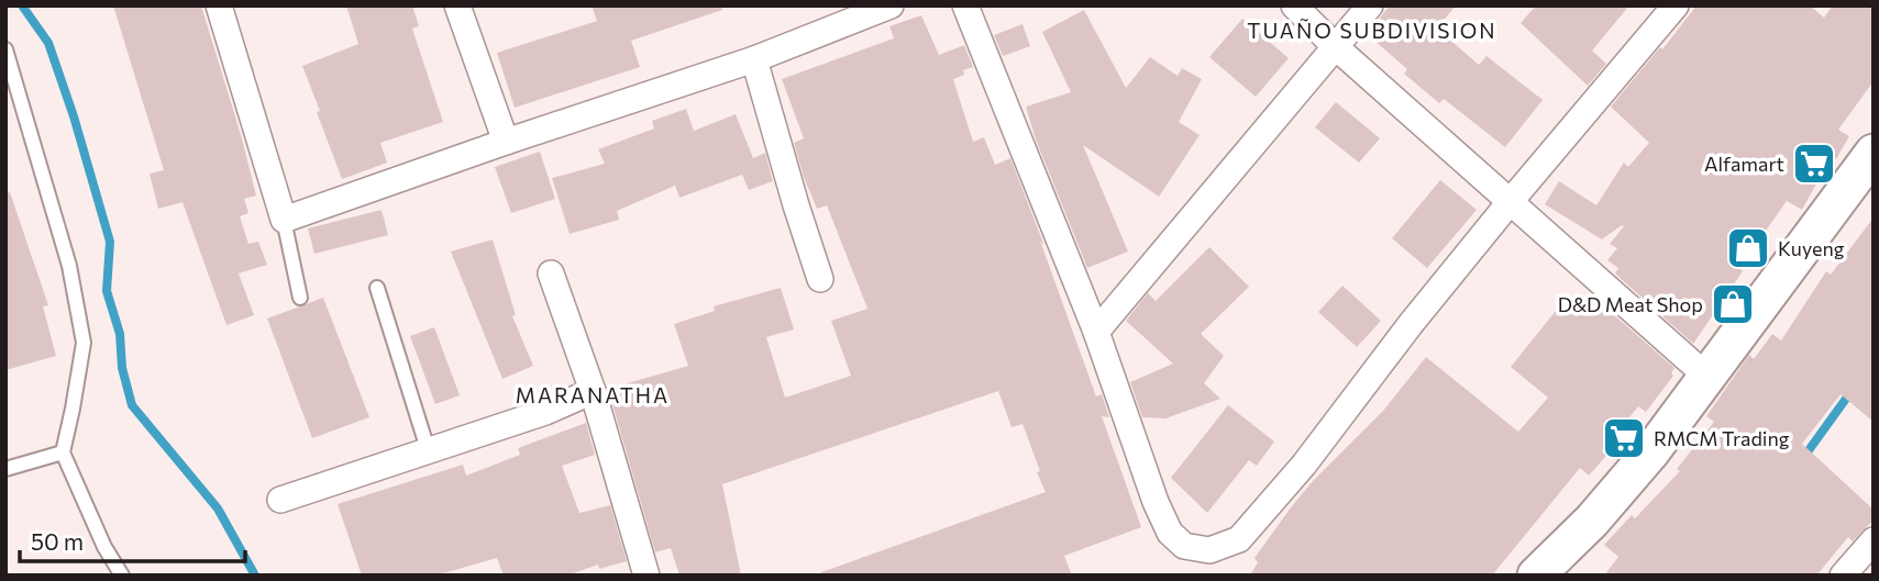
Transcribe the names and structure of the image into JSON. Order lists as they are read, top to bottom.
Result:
{
  "districts": ["TUAÑO SUBDIVISION", "MARANATHA"],
  "places": {
    "supermarket": ["Alfamart", "RMCM Trading"],
    "shop": ["Kuyeng", "D&D Meat Shop"]
  },
  "scale_bar": "50 m"
}
